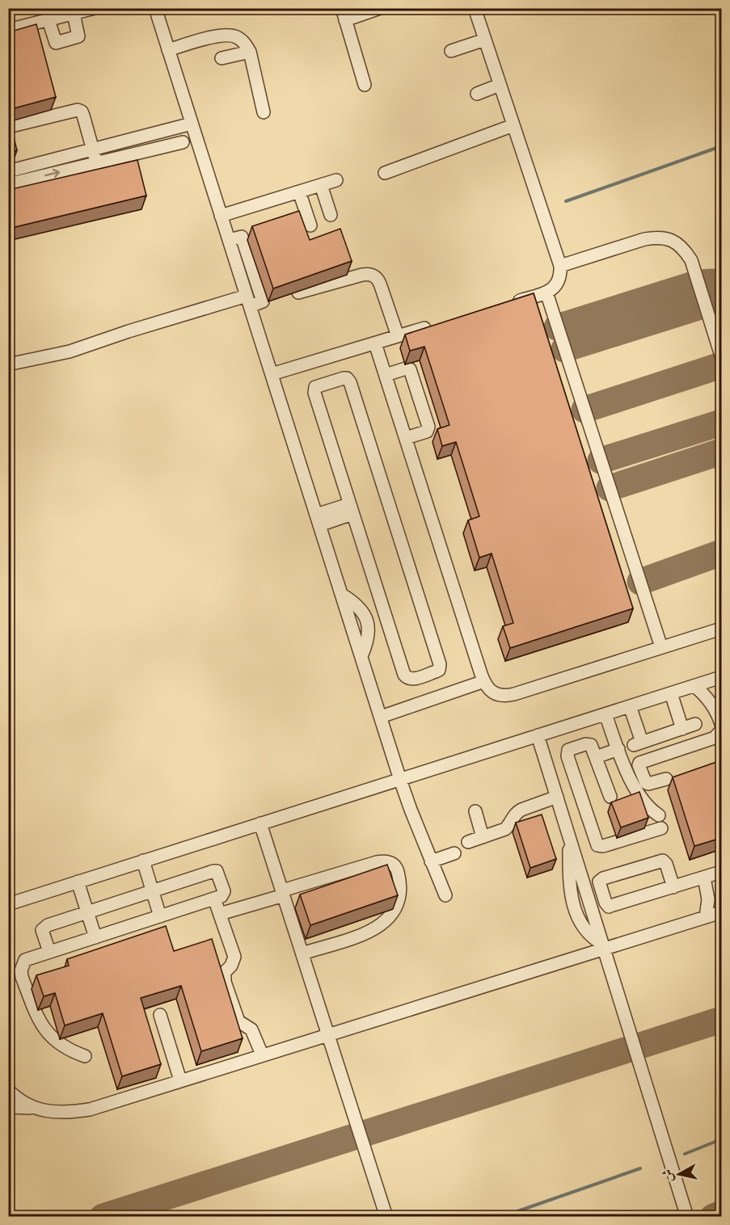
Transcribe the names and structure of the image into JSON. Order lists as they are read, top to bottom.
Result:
{
  "north": "left"
}
